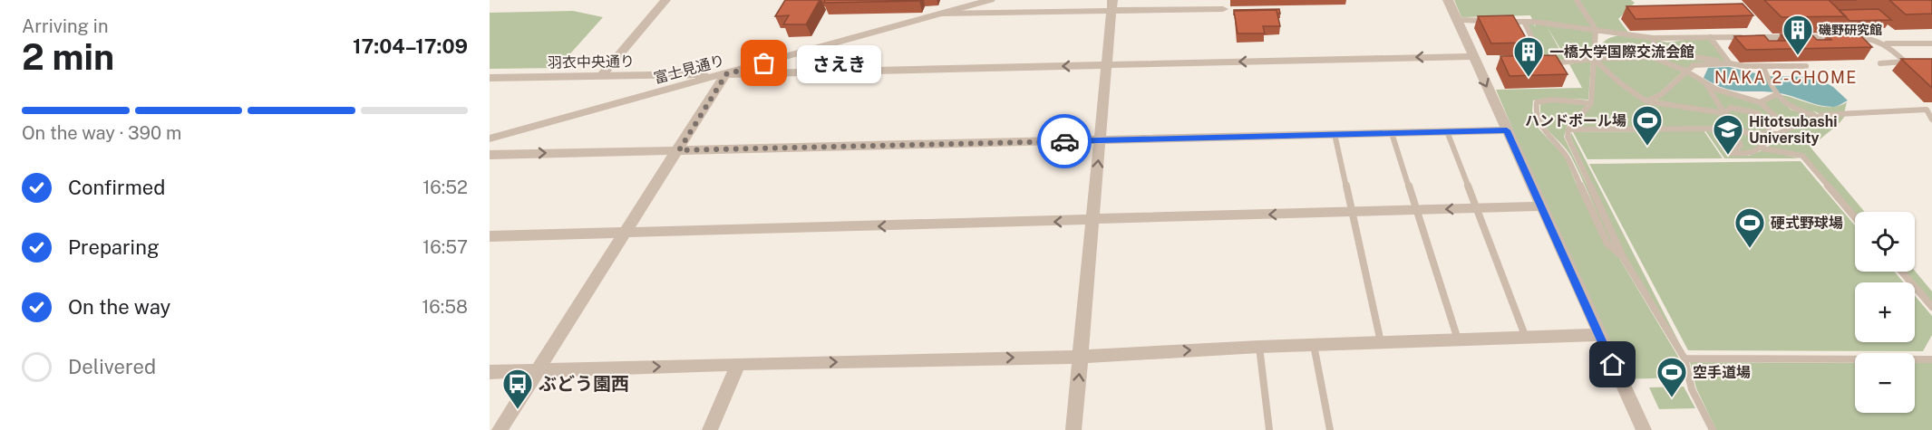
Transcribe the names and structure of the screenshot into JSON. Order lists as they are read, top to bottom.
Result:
{
  "streets": {
    "street": ["羽衣中央通り", "富士見通り"]
  },
  "crossings": [
    ["羽衣中央通り", "富士見通り"]
  ],
  "districts": ["NAKA 2-CHOME"],
  "places": {
    "building": ["磯野研究館", "一橋大学国際交流会館"],
    "other": ["さえき"],
    "sports": ["ハンドボール場", "硬式野球場", "空手道場"],
    "school or university": ["Hitotsubashi University"],
    "bus stop": ["ぶどう園西"]
  },
  "page": {
    "heading": ["2 min", "Arriving in", "17:04–17:09"],
    "bubble": "さえき",
    "bar": "On the way · 390 m",
    "list": [
      ["Confirmed", "16:52"],
      ["Preparing", "16:57"],
      ["On the way", "16:58"],
      "Delivered"
    ],
    "map_buttons": ["+", "−"]
  }
}
